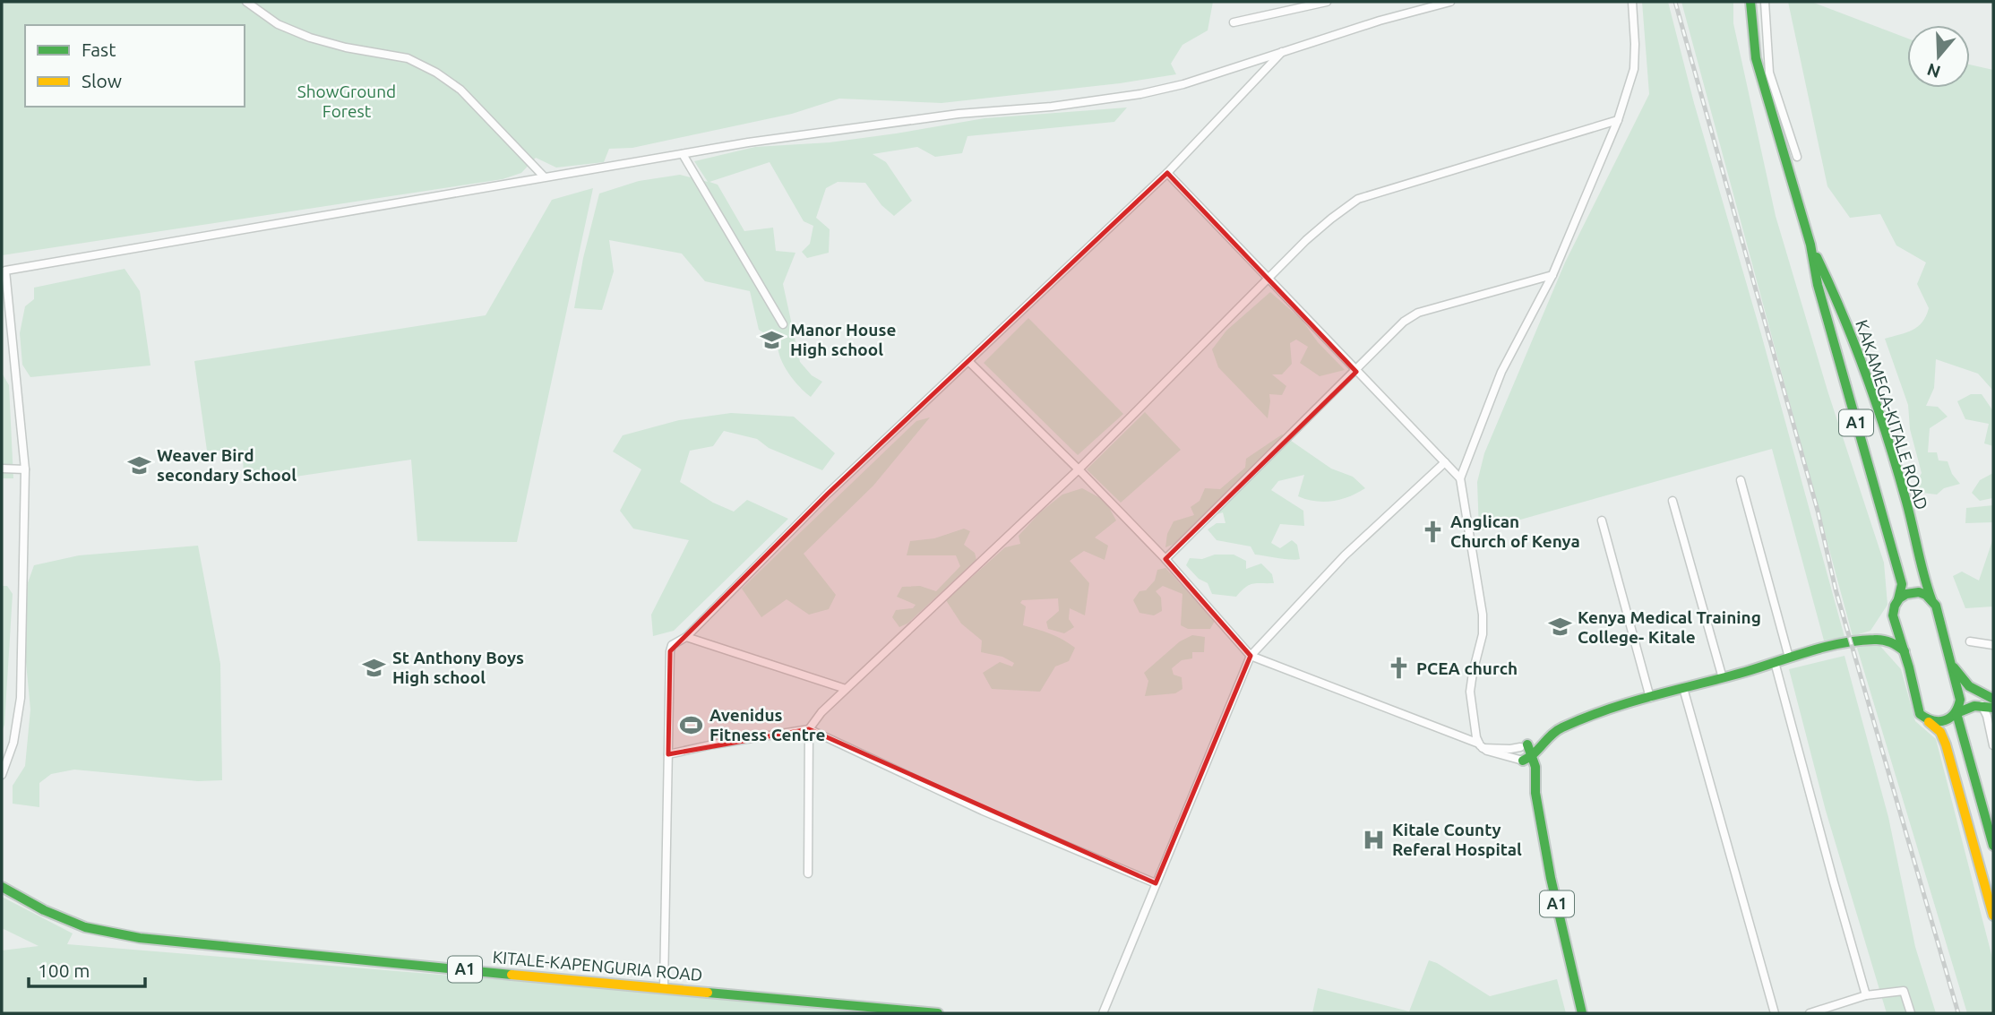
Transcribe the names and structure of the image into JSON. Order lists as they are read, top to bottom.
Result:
{
  "streets": {
    "main road": ["KAKAMEGA-KITALE ROAD", "A1", "KITALE-KAPENGURIA ROAD"]
  },
  "crossings": [
    ["KAKAMEGA-KITALE ROAD", "A1"]
  ],
  "parks": ["ShowGround Forest"],
  "places": {
    "school or university": [
      "Manor House High school",
      "Weaver Bird secondary School",
      "Kenya Medical Training College- Kitale",
      "St Anthony Boys High school"
    ],
    "church": ["Anglican Church of Kenya", "PCEA church"],
    "sports": ["Avenidus Fitness Centre"],
    "hospital": ["Kitale County Referal Hospital"]
  },
  "legend": ["Fast", "Slow"],
  "scale_bar": "100 m",
  "north": "bottom"
}
